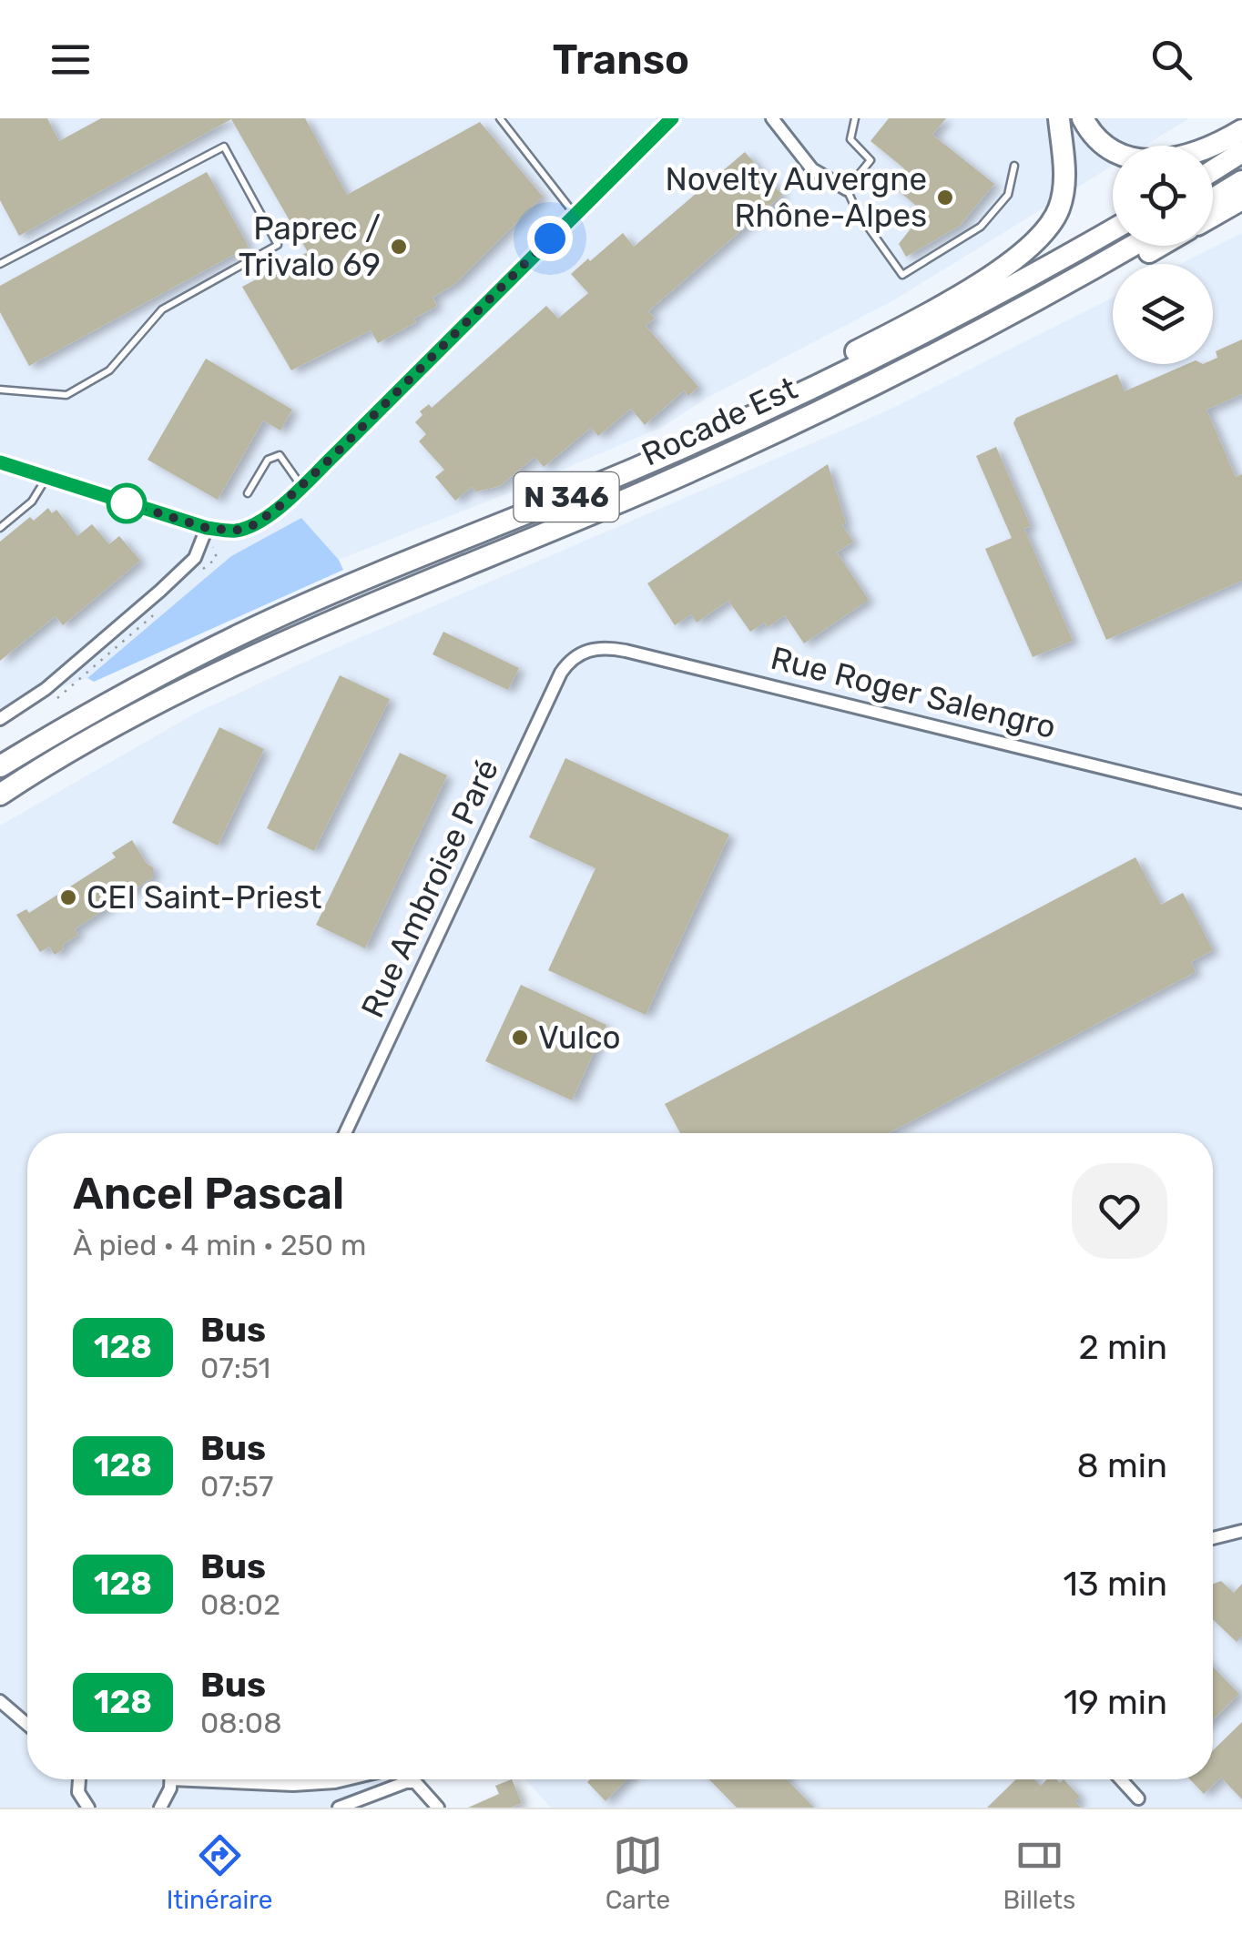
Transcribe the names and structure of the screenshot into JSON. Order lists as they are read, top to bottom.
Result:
{
  "streets": {
    "highway": ["Rocade Est", "N 346"],
    "street": ["Rue Roger Salengro", "Rue Ambroise Paré"]
  },
  "crossings": [
    ["Rue Roger Salengro", "Rue Ambroise Paré"]
  ],
  "places": [
    "Novelty Auvergne Rhône-Alpes",
    "Paprec / Trivalo 69",
    "CEI Saint-Priest",
    "Vulco"
  ],
  "lines": ["bus line 128"],
  "page": {
    "header": "Transo",
    "heading": ["Ancel Pascal", "À pied · 4 min · 250 m"],
    "list": [
      {
        "mark": "128",
        "name": "Bus",
        "note": "07:51",
        "value": "2 min"
      },
      {
        "mark": "128",
        "name": "Bus",
        "note": "07:57",
        "value": "8 min"
      },
      {
        "mark": "128",
        "name": "Bus",
        "note": "08:02",
        "value": "13 min"
      },
      {
        "mark": "128",
        "name": "Bus",
        "note": "08:08",
        "value": "19 min"
      }
    ],
    "tabs": ["Itinéraire", "Carte", "Billets"]
  }
}
